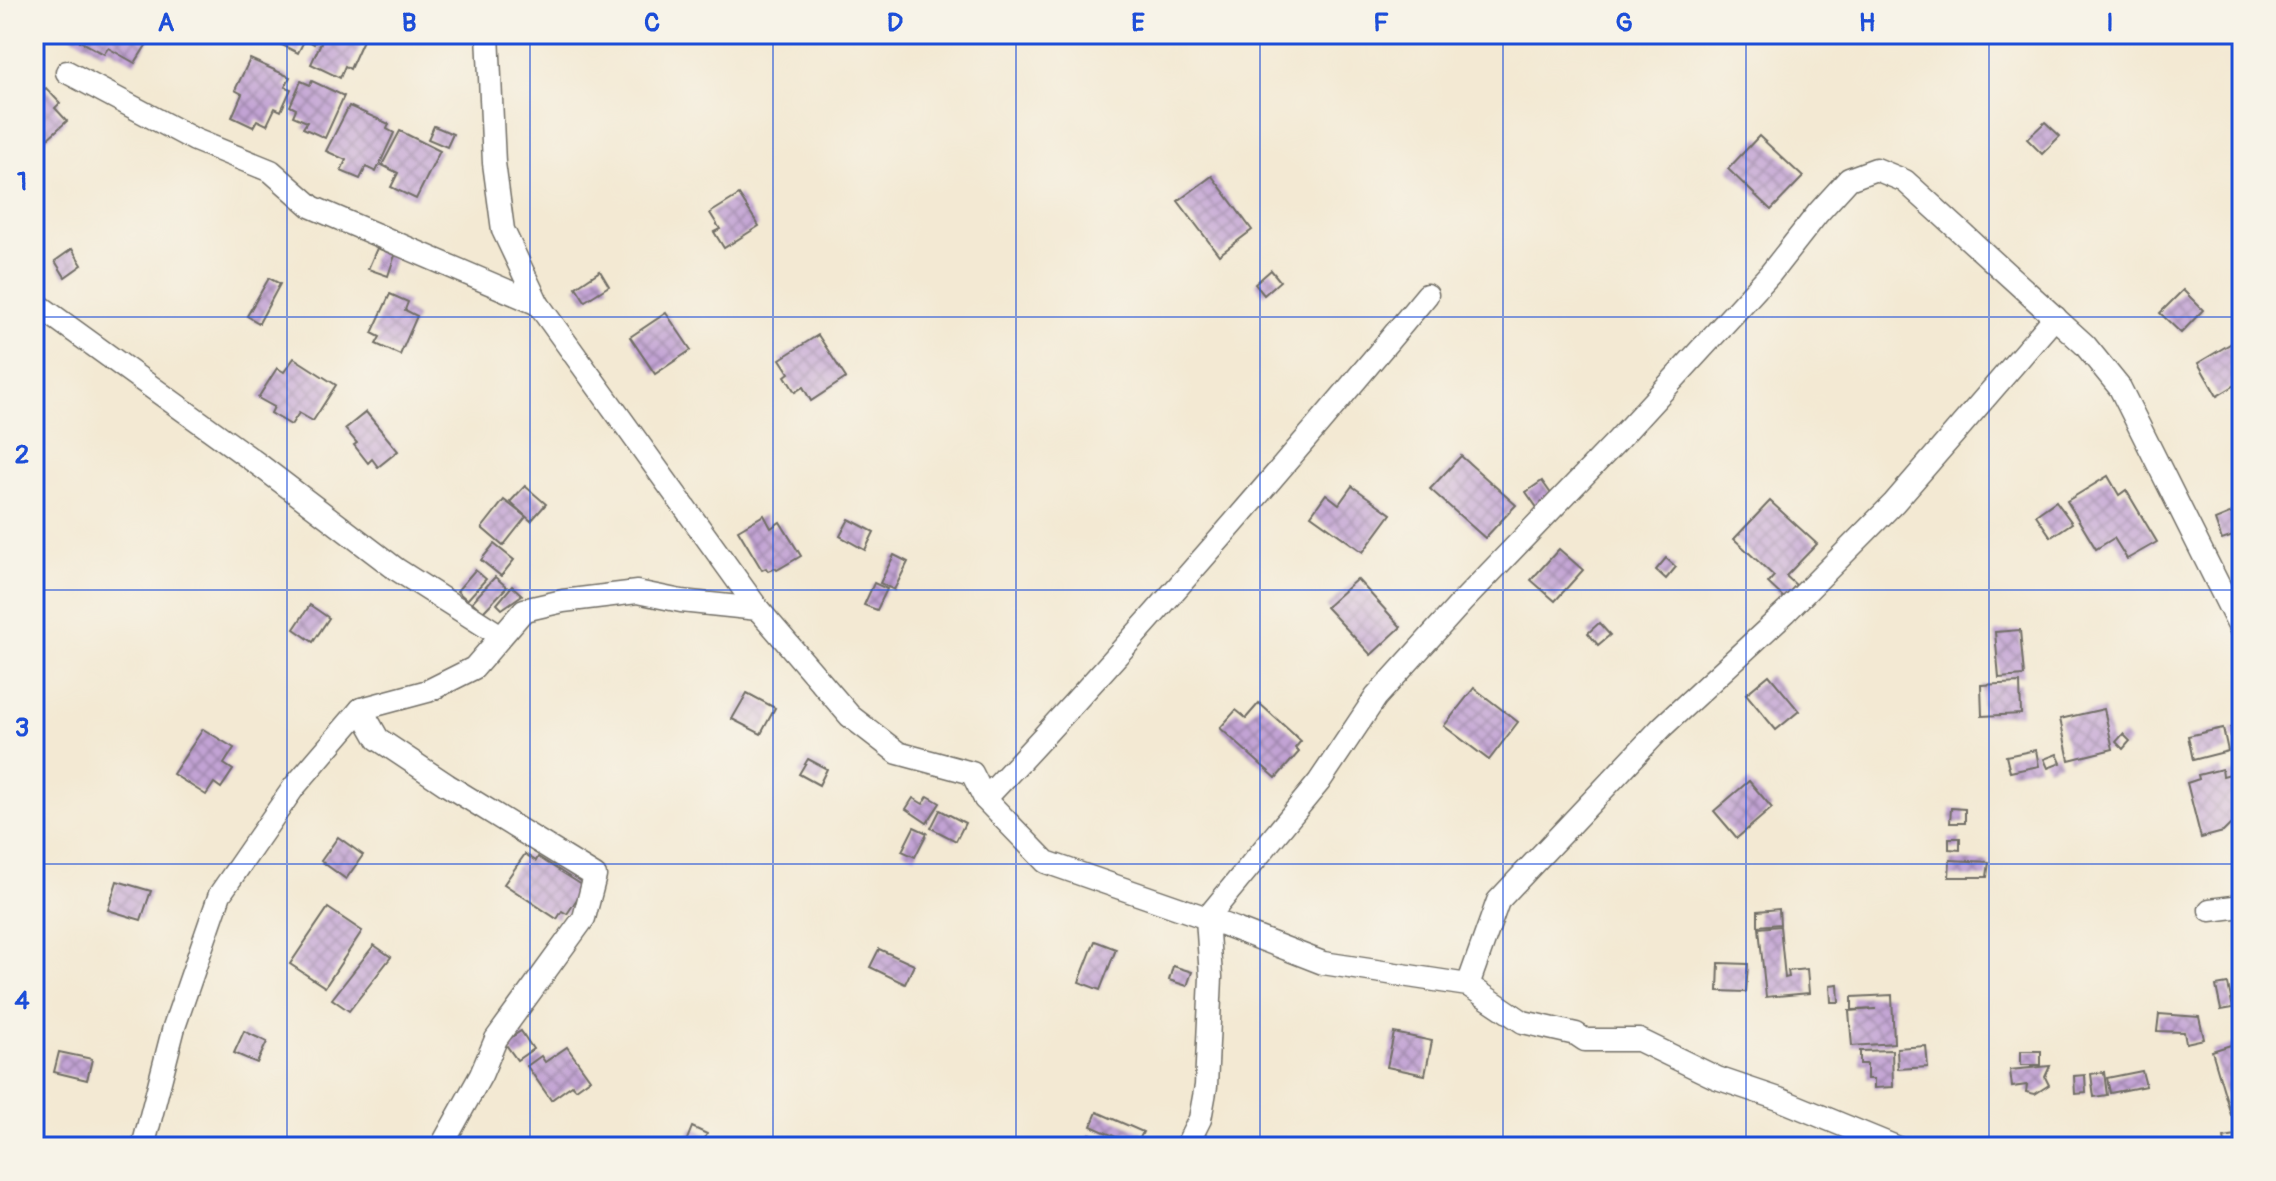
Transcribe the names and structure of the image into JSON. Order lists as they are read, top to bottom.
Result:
{
  "grid": {
    "columns": [
      "A",
      "B",
      "C",
      "D",
      "E",
      "F",
      "G",
      "H",
      "I"
    ],
    "rows": [
      "1",
      "2",
      "3",
      "4"
    ]
  }
}
